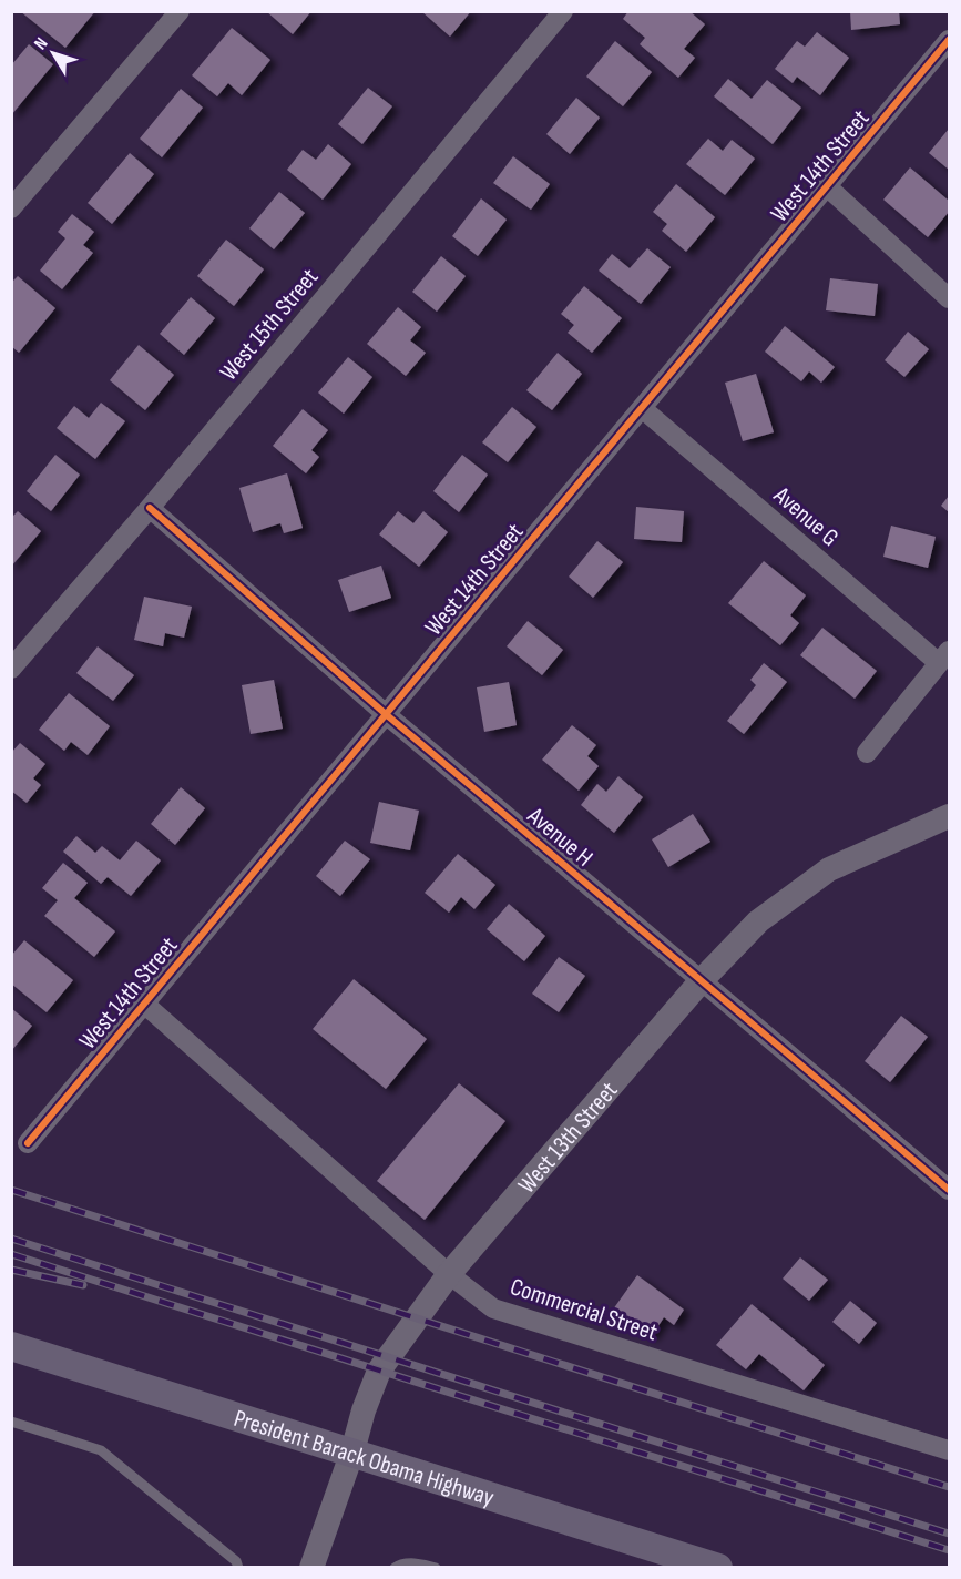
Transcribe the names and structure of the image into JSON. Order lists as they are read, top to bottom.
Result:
{
  "streets": {
    "main road": ["President Barack Obama Highway"],
    "street": [
      "West 14th Street",
      "West 15th Street",
      "Avenue G",
      "Avenue H",
      "West 13th Street",
      "Commercial Street"
    ]
  },
  "crossings": [
    ["West 14th Street", "Avenue G"],
    ["West 14th Street", "Avenue H"],
    ["West 14th Street", "Commercial Street"],
    ["West 15th Street", "Avenue H"],
    ["Avenue H", "West 13th Street"],
    ["West 13th Street", "Commercial Street"],
    ["West 13th Street", "President Barack Obama Highway"]
  ],
  "north": "top left"
}
